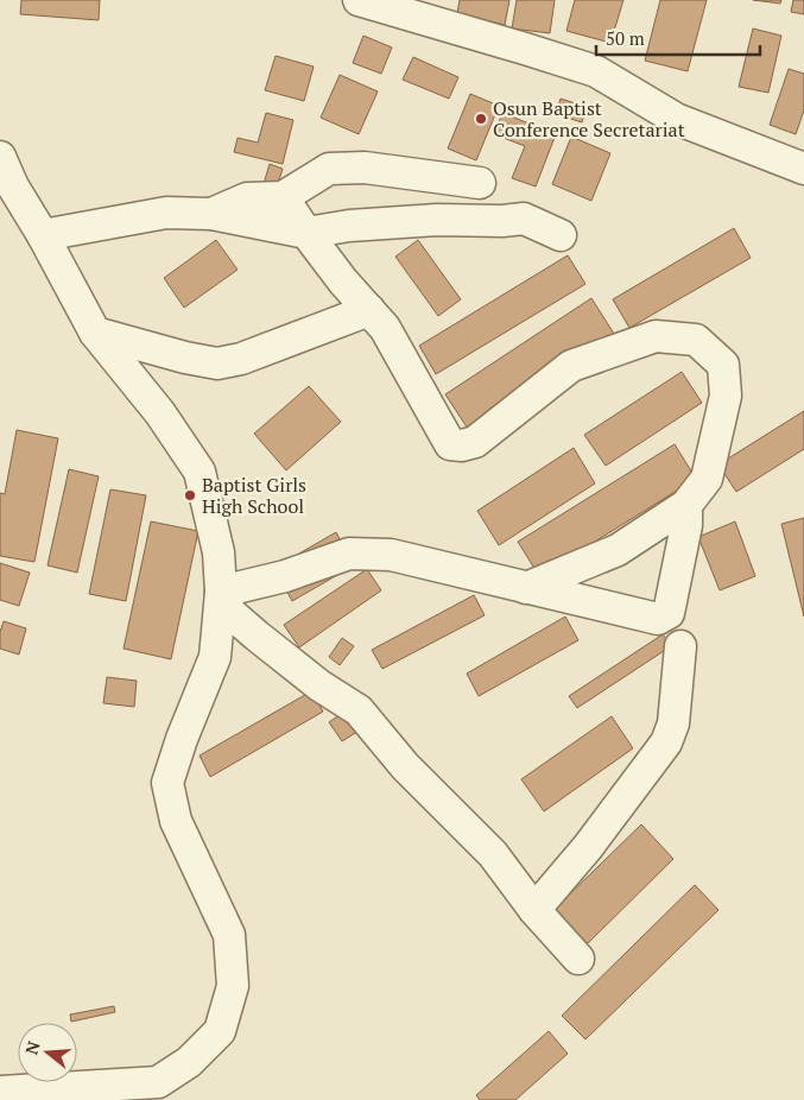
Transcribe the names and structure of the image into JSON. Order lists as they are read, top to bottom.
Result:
{
  "places": ["Osun Baptist Conference Secretariat", "Baptist Girls High School"],
  "scale_bar": "50 m",
  "north": "left"
}
